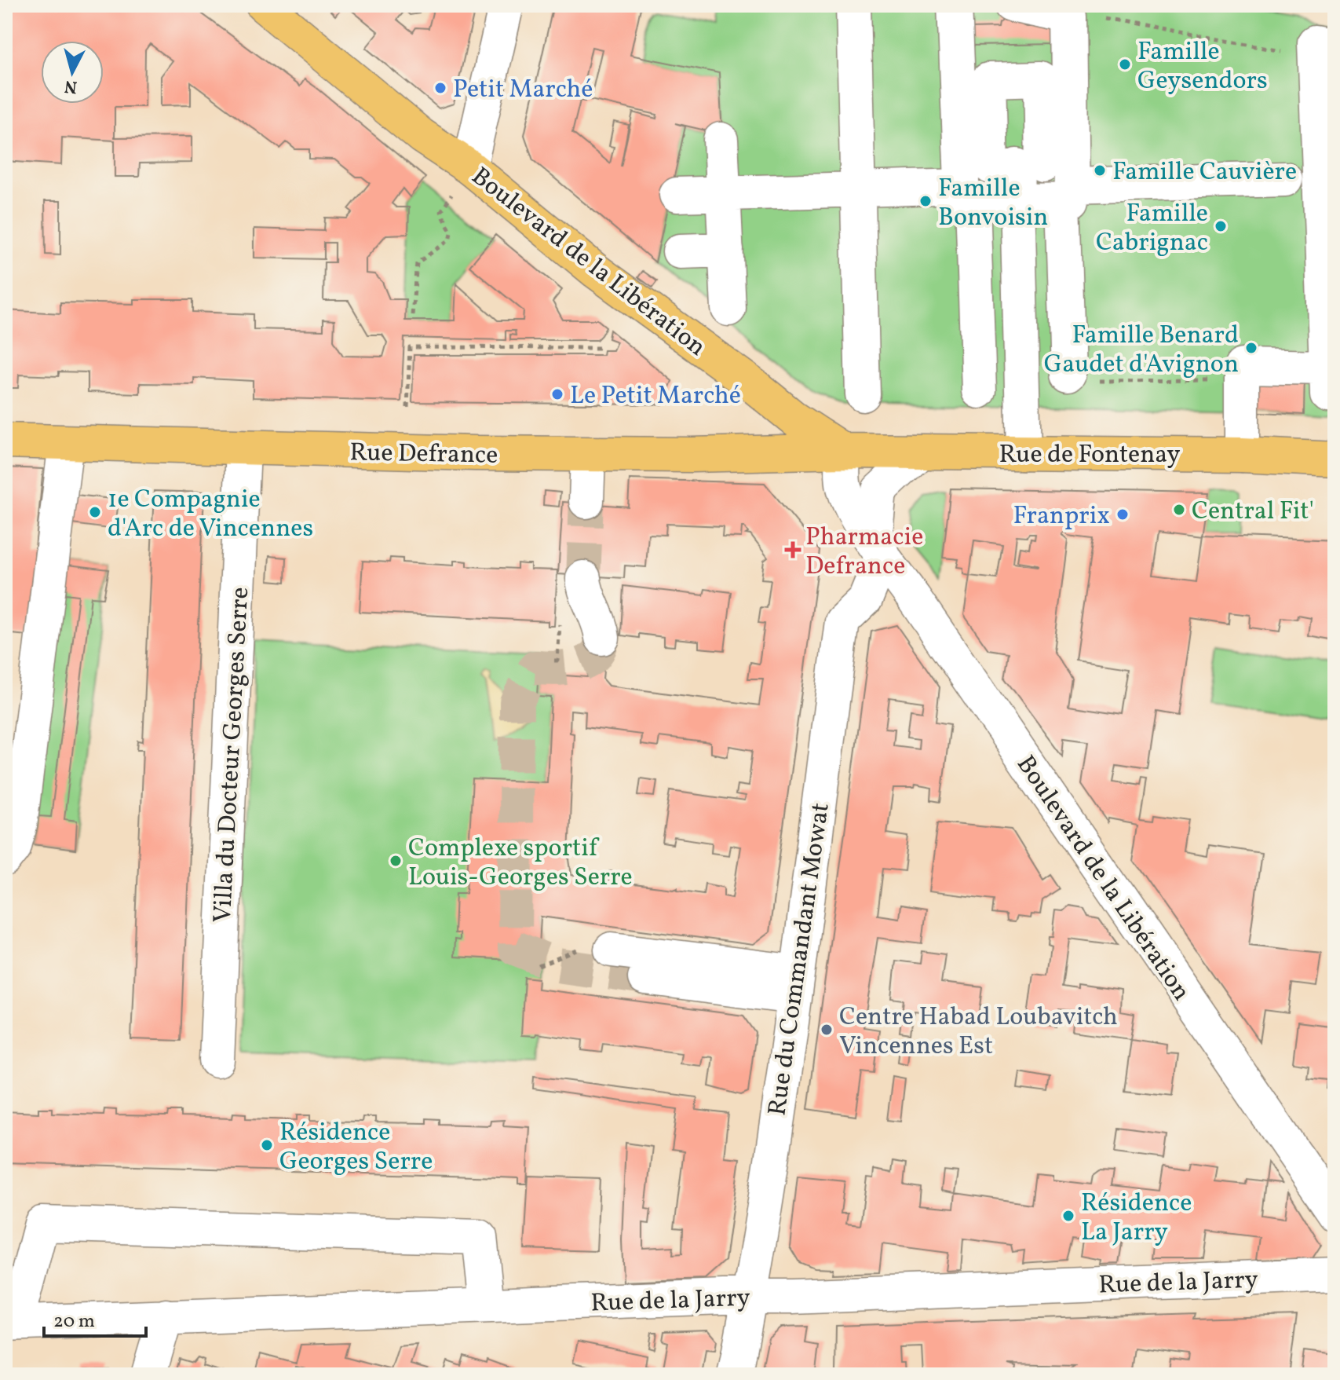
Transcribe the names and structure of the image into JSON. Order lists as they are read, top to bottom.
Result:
{
  "streets": {
    "main road": ["Boulevard de la Libération", "Rue Defrance", "Rue de Fontenay"],
    "street": ["Villa du Docteur Georges Serre", "Rue du Commandant Mowat", "Rue de la Jarry"]
  },
  "crossings": [
    ["Boulevard de la Libération", "Rue Defrance"],
    ["Boulevard de la Libération", "Rue de Fontenay"],
    ["Boulevard de la Libération", "Rue du Commandant Mowat"],
    ["Rue Defrance", "Rue de Fontenay"],
    ["Rue Defrance", "Villa du Docteur Georges Serre"],
    ["Rue du Commandant Mowat", "Rue de la Jarry"]
  ],
  "places": {
    "other": [
      "Famille Geysendors",
      "Petit Marché",
      "Famille Cauvière",
      "Famille Bonvoisin",
      "Famille Cabrignac",
      "Famille Benard Gaudet d'Avignon",
      "Le Petit Marché",
      "Central Fit'",
      "1e Compagnie d'Arc de Vincennes",
      "Franprix",
      "Complexe sportif Louis-Georges Serre",
      "Centre Habad Loubavitch Vincennes Est",
      "Résidence Georges Serre",
      "Résidence La Jarry"
    ],
    "health": ["Pharmacie Defrance"]
  },
  "scale_bar": "20 m",
  "north": "bottom"
}
